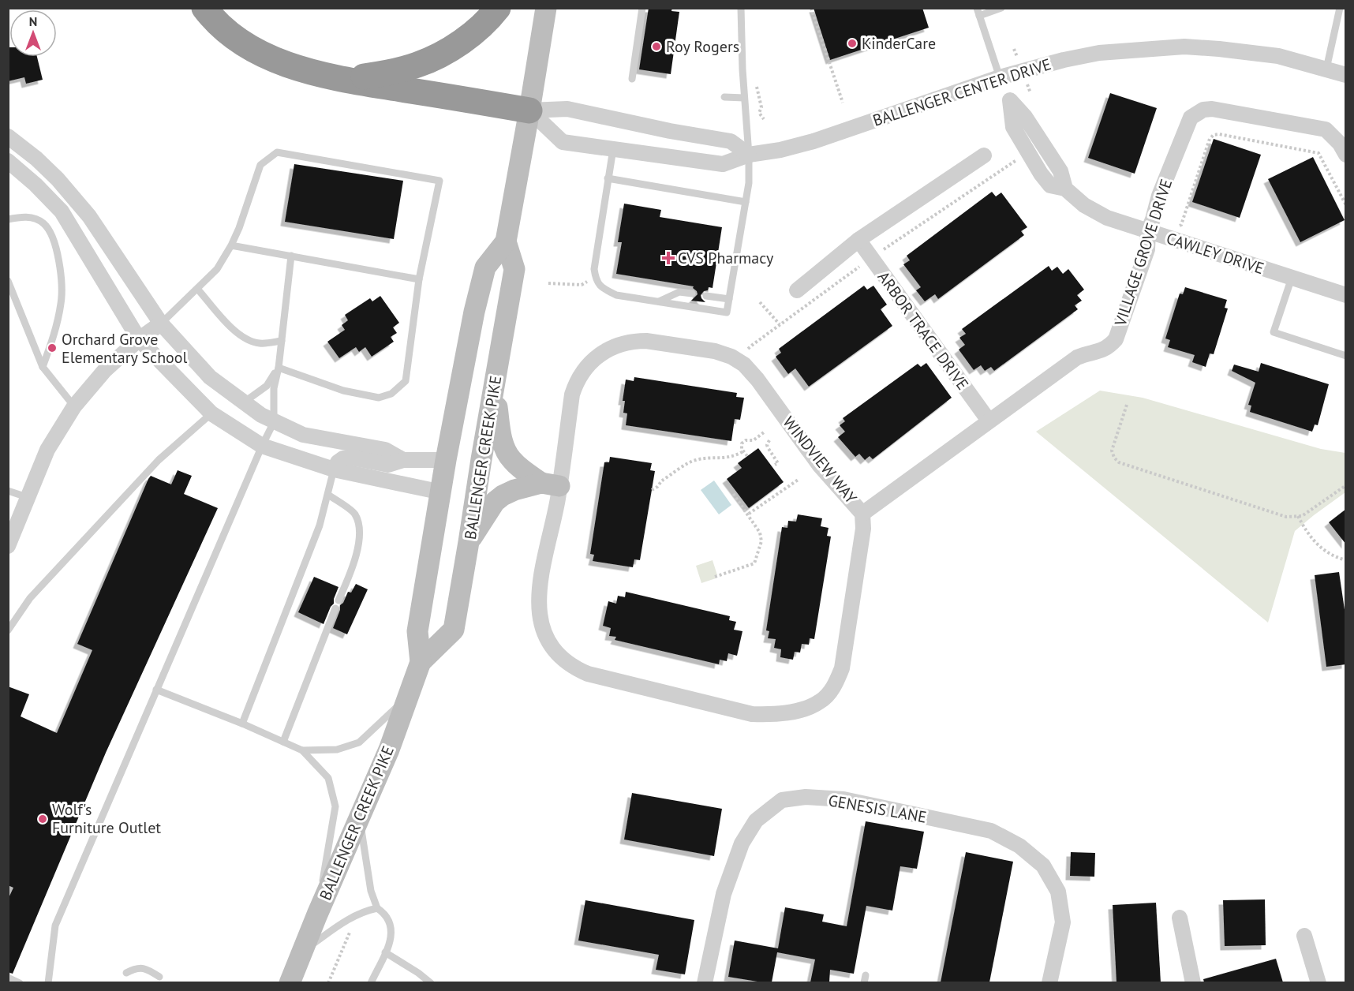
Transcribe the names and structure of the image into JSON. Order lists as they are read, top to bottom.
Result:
{
  "streets": {
    "main road": ["BALLENGER CREEK PIKE"],
    "street": [
      "BALLENGER CENTER DRIVE",
      "VILLAGE GROVE DRIVE",
      "CAWLEY DRIVE",
      "ARBOR TRACE DRIVE",
      "WINDVIEW WAY",
      "GENESIS LANE"
    ]
  },
  "crossings": [
    ["BALLENGER CENTER DRIVE", "CAWLEY DRIVE"],
    ["BALLENGER CENTER DRIVE", "BALLENGER CREEK PIKE"],
    ["VILLAGE GROVE DRIVE", "CAWLEY DRIVE"],
    ["VILLAGE GROVE DRIVE", "ARBOR TRACE DRIVE"],
    ["VILLAGE GROVE DRIVE", "WINDVIEW WAY"]
  ],
  "places": {
    "other": [
      "KinderCare",
      "Roy Rogers",
      "Orchard Grove Elementary School",
      "Wolf's Furniture Outlet"
    ],
    "health": ["CVS Pharmacy"]
  },
  "north": "top"
}
